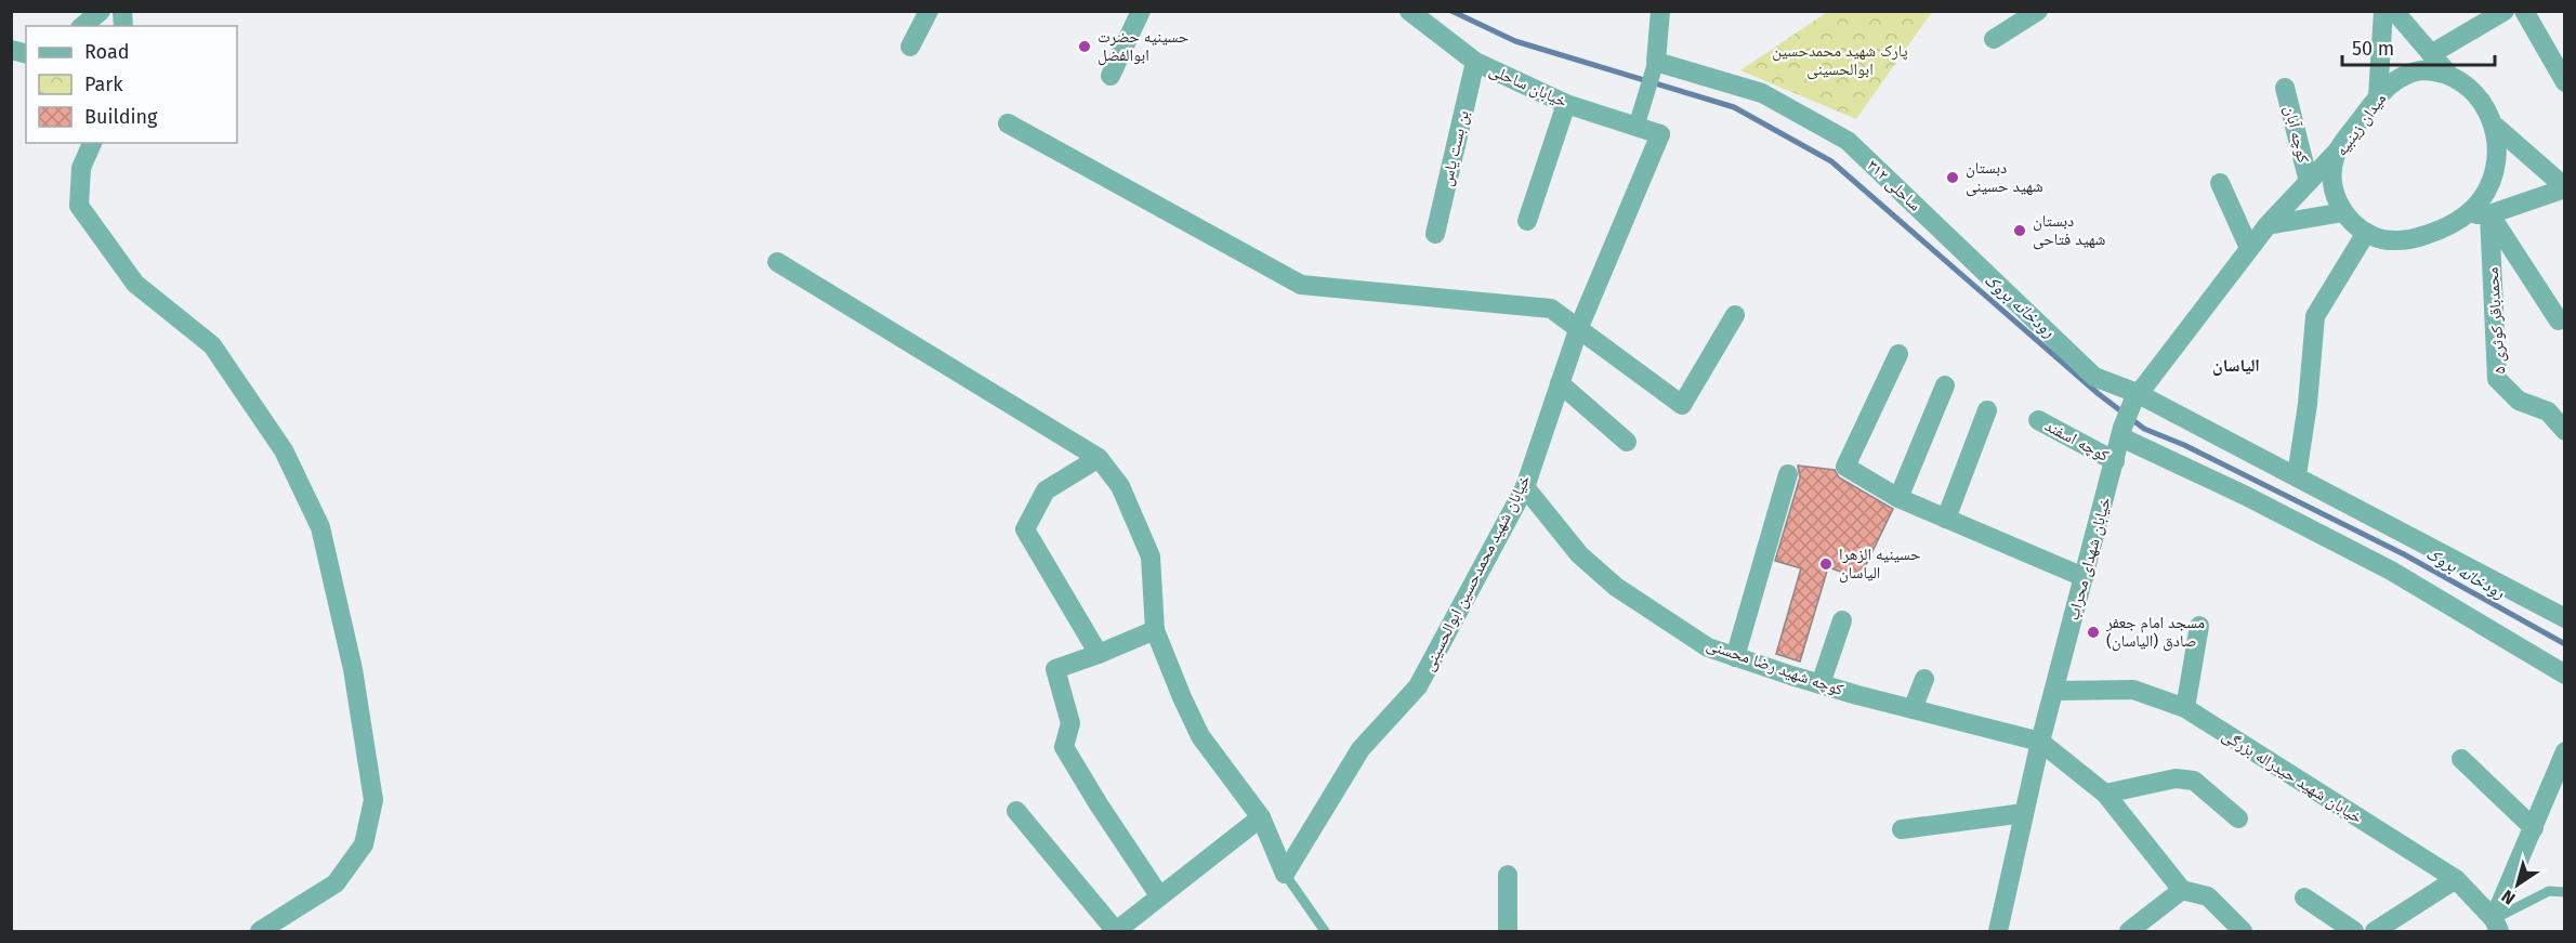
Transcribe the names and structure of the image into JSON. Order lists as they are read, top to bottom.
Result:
{
  "streets": {
    "street": [
      "خیابان ساحلی",
      "میدان زینبیه",
      "کوچه آبان",
      "بن بست یاس",
      "ساحلی ۳۱۲",
      "محمدباقر کوثری ۵",
      "کوچه اسفند",
      "خیابان شهدای محراب",
      "خیابان شهید محمدحسین ابوالحسینی",
      "کوچه شهید رضا محسنی",
      "خیابان شهید حیدراله بزرگی"
    ]
  },
  "crossings": [
    ["خیابان ساحلی", "بن بست یاس"],
    ["خیابان ساحلی", "خیابان شهید محمدحسین ابوالحسینی"],
    ["میدان زینبیه", "خیابان شهدای محراب"],
    ["کوچه آبان", "خیابان شهدای محراب"],
    ["ساحلی ۳۱۲", "خیابان شهدای محراب"],
    ["کوچه اسفند", "خیابان شهدای محراب"],
    ["خیابان شهدای محراب", "کوچه شهید رضا محسنی"],
    ["خیابان شهدای محراب", "خیابان شهید حیدراله بزرگی"],
    ["خیابان شهید محمدحسین ابوالحسینی", "کوچه شهید رضا محسنی"]
  ],
  "districts": ["الیاسان"],
  "water": ["رودخانه بروک"],
  "parks": ["پارک شهید محمدحسین ابوالحسینی"],
  "places": [
    "حسینیه حضرت ابوالفضل",
    "دبستان شهید حسینی",
    "دبستان شهید فتاحی",
    "حسینیه الزهرا الیاسان",
    "مسجد امام جعفر صادق (الیاسان)"
  ],
  "legend": ["Road", "Park", "Building"],
  "scale_bar": "50 m",
  "north": "bottom left"
}
